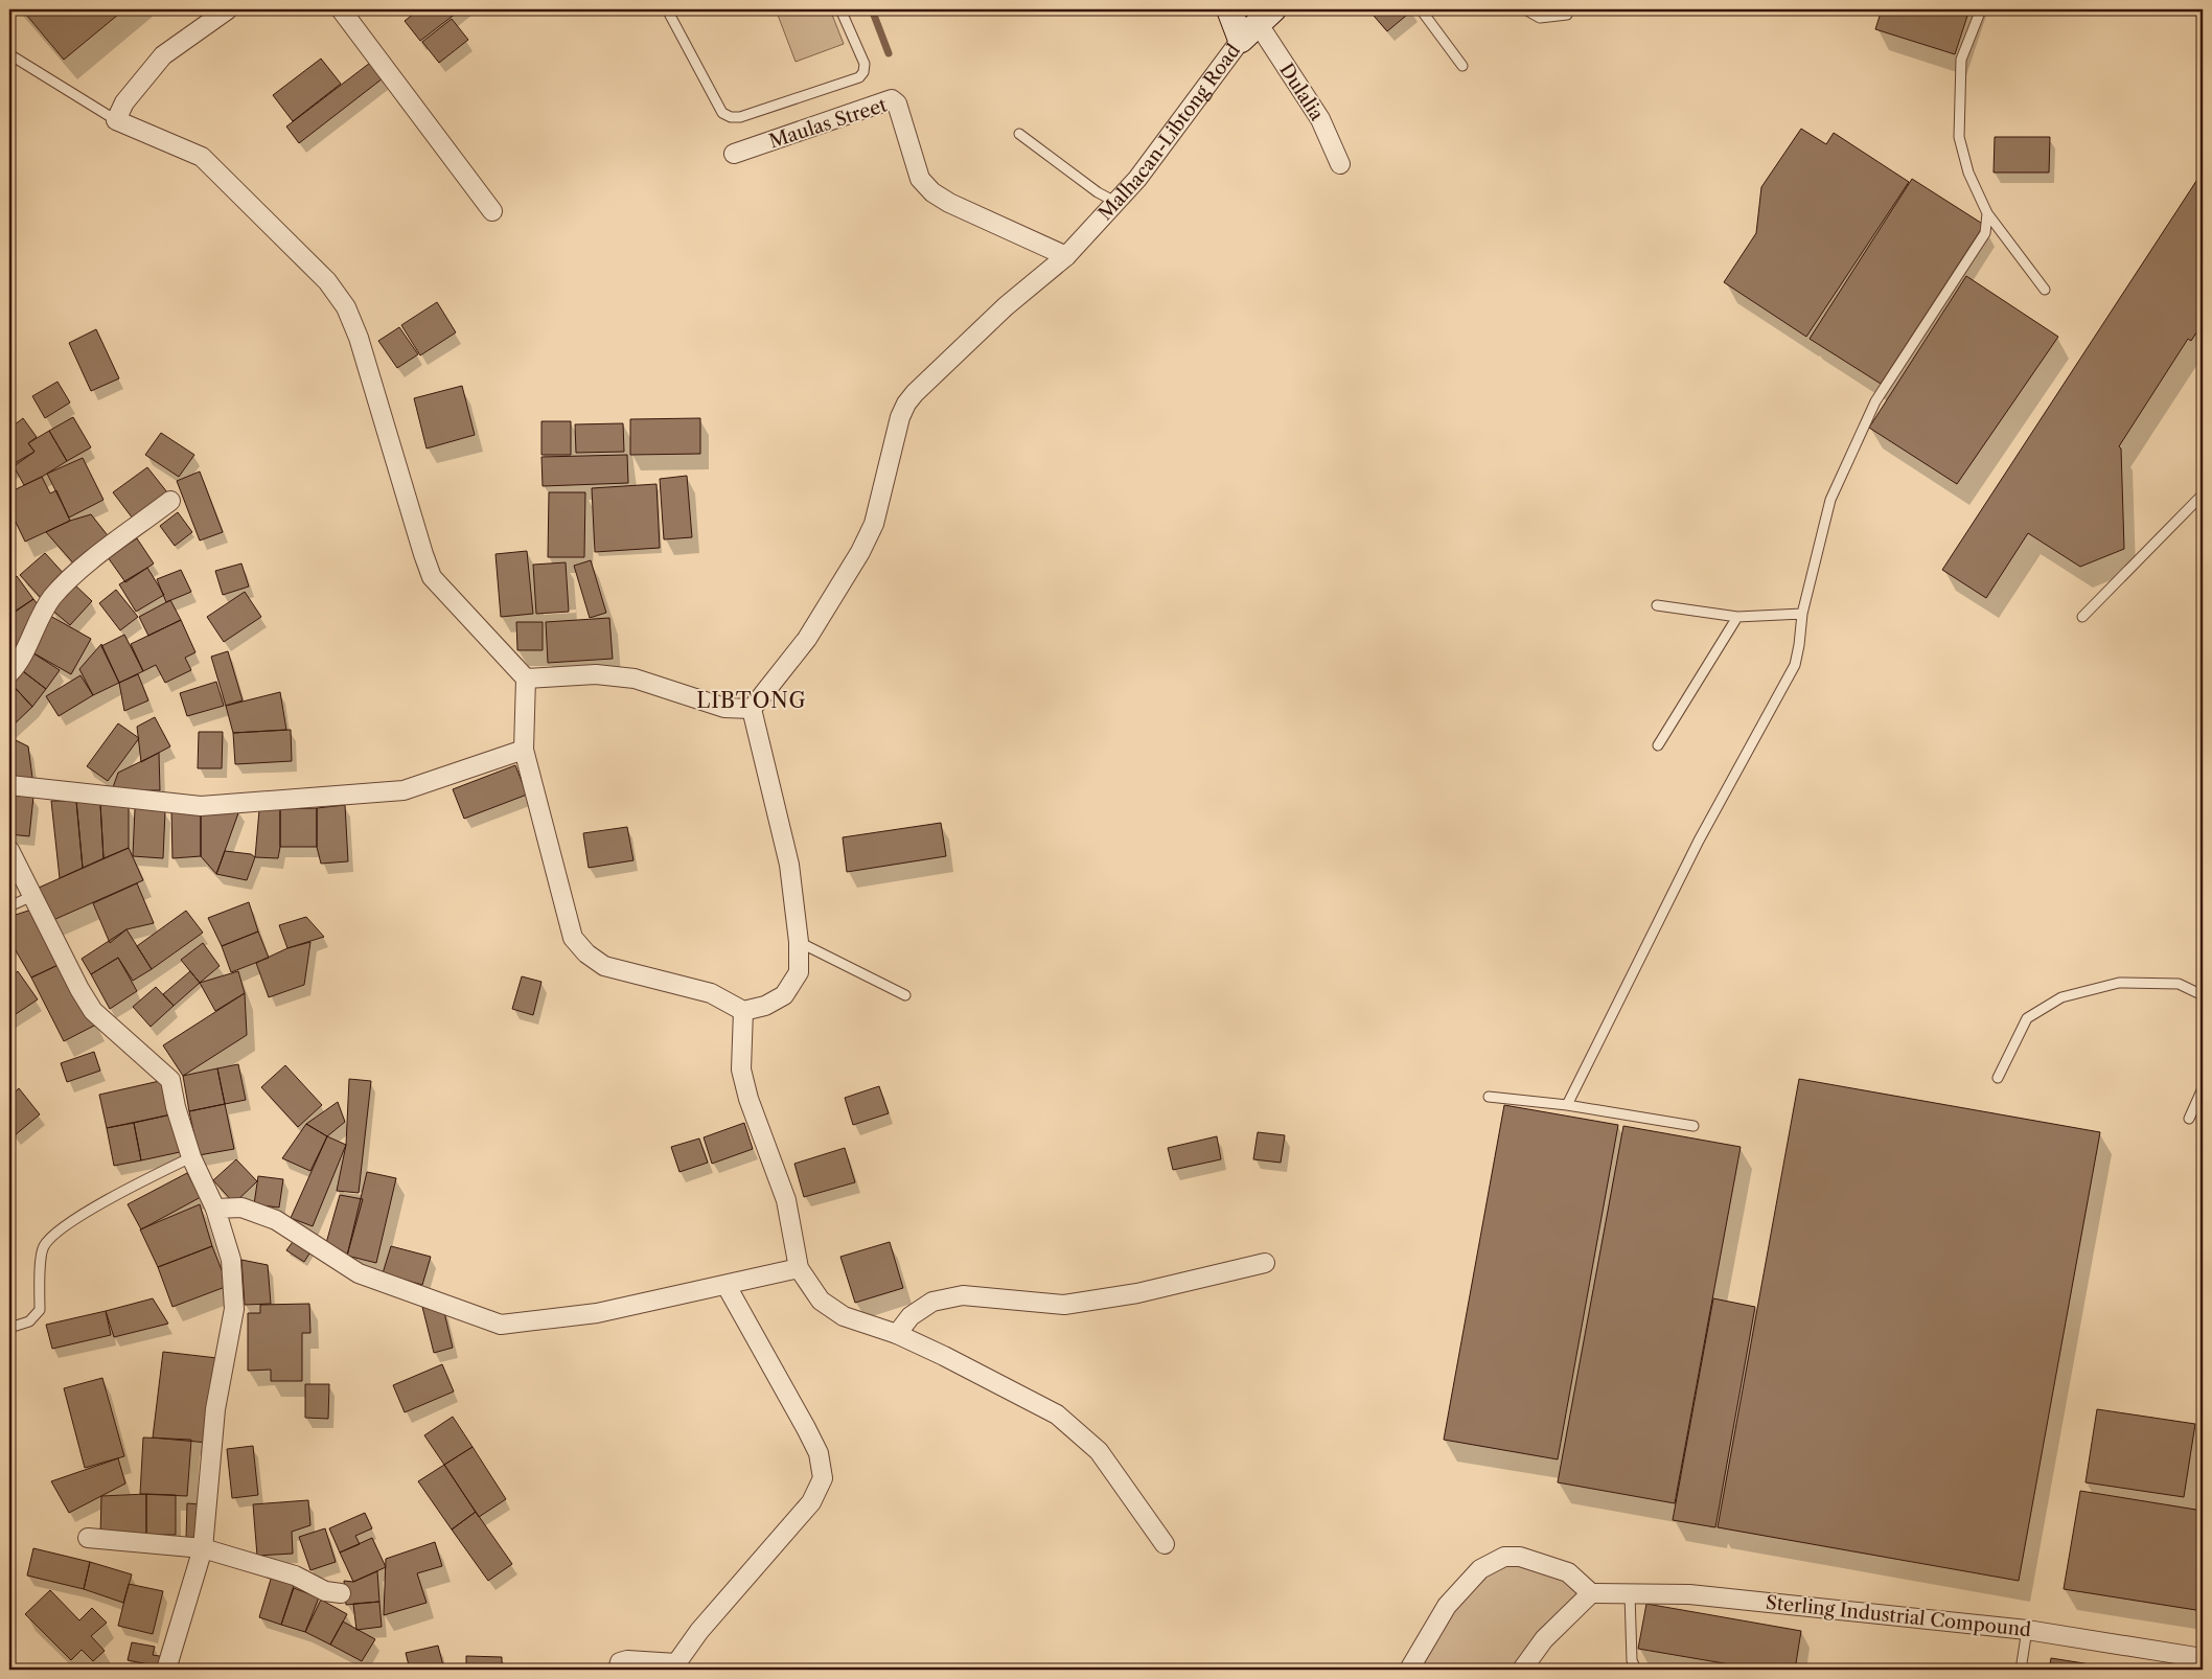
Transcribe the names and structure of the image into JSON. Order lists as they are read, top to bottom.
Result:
{
  "streets": {
    "street": [
      "Dulalia",
      "Maulas Street",
      "Malhacan-Libtong Road",
      "Sterling Industrial Compound"
    ]
  },
  "crossings": [
    ["Dulalia", "Malhacan-Libtong Road"],
    ["Maulas Street", "Malhacan-Libtong Road"]
  ],
  "districts": ["LIBTONG"]
}
